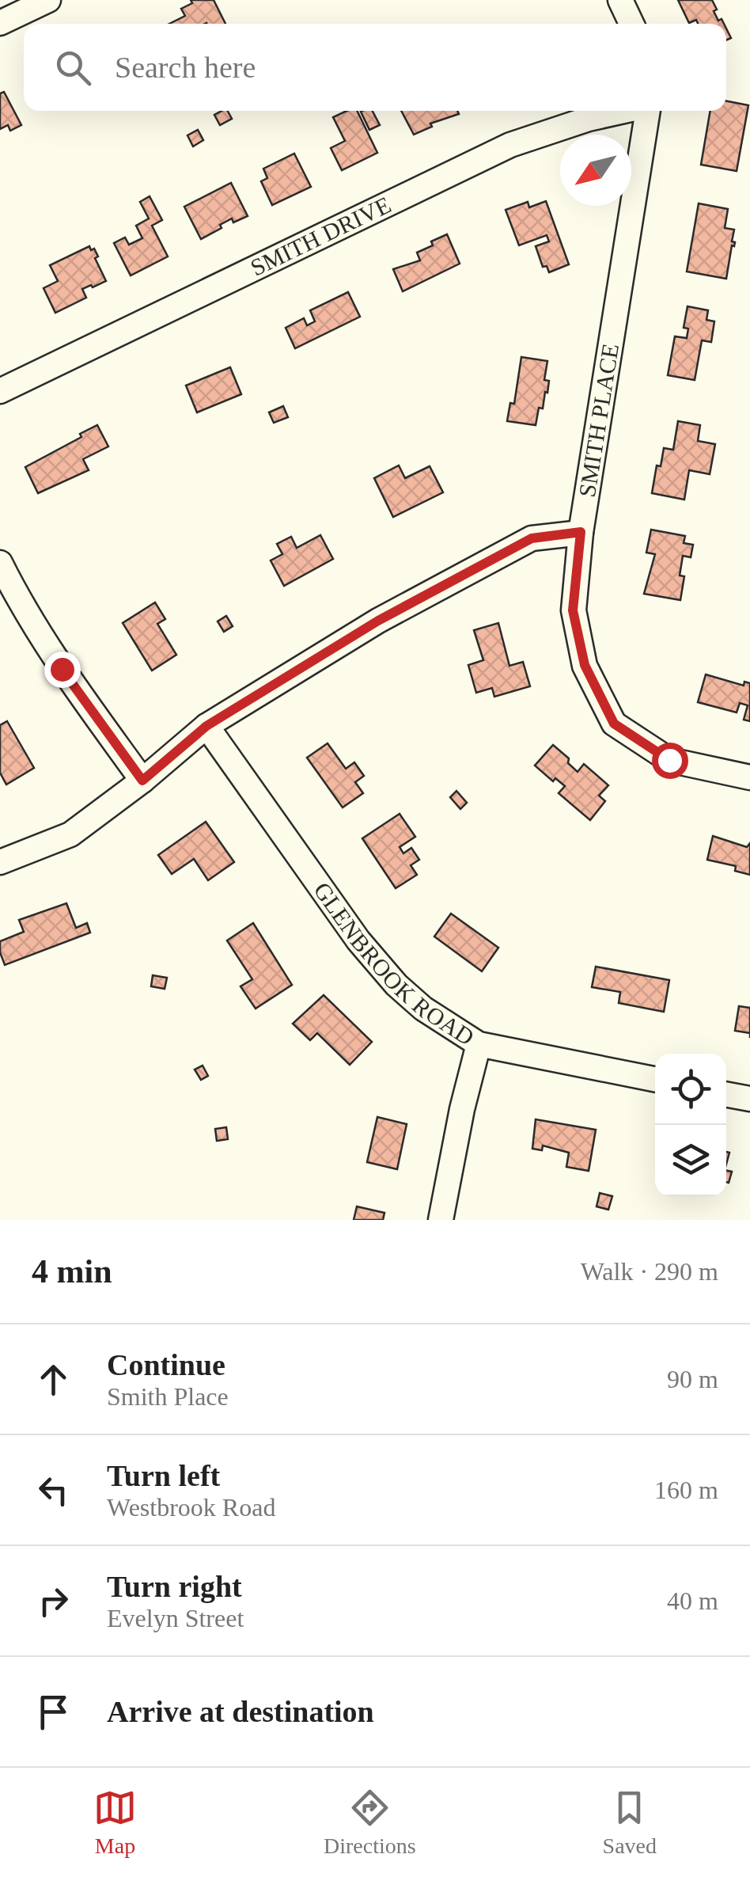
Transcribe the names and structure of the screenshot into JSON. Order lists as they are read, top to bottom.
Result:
{
  "streets": {
    "street": ["SMITH DRIVE", "SMITH PLACE", "GLENBROOK ROAD"]
  },
  "north": "bottom left",
  "page": {
    "search": "Search here",
    "heading": ["4 min", "Walk · 290 m"],
    "list": [
      ["Continue", "Smith Place", "90 m"],
      ["Turn left", "Westbrook Road", "160 m"],
      ["Turn right", "Evelyn Street", "40 m"],
      "Arrive at destination"
    ],
    "nav": ["Map", "Directions", "Saved"]
  }
}
